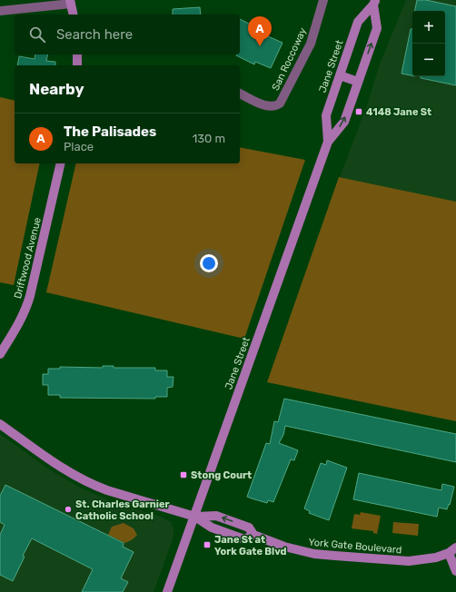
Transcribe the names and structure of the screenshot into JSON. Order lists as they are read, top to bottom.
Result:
{
  "streets": {
    "street": [
      "San Roccoway",
      "Jane Street",
      "Driftwood Avenue",
      "York Gate Boulevard"
    ]
  },
  "crossings": [
    ["Jane Street", "York Gate Boulevard"]
  ],
  "places": {
    "transit": ["4148 Jane St", "Stong Court", "Jane St at York Gate Blvd"],
    "other": ["St. Charles Garnier Catholic School"]
  },
  "page": {
    "map_buttons": ["+", "−"],
    "search": "Search here",
    "pins": "A",
    "heading": "Nearby",
    "list": [
      {
        "mark": "A",
        "name": "The Palisades",
        "note": "Place",
        "value": "130 m"
      }
    ]
  }
}
